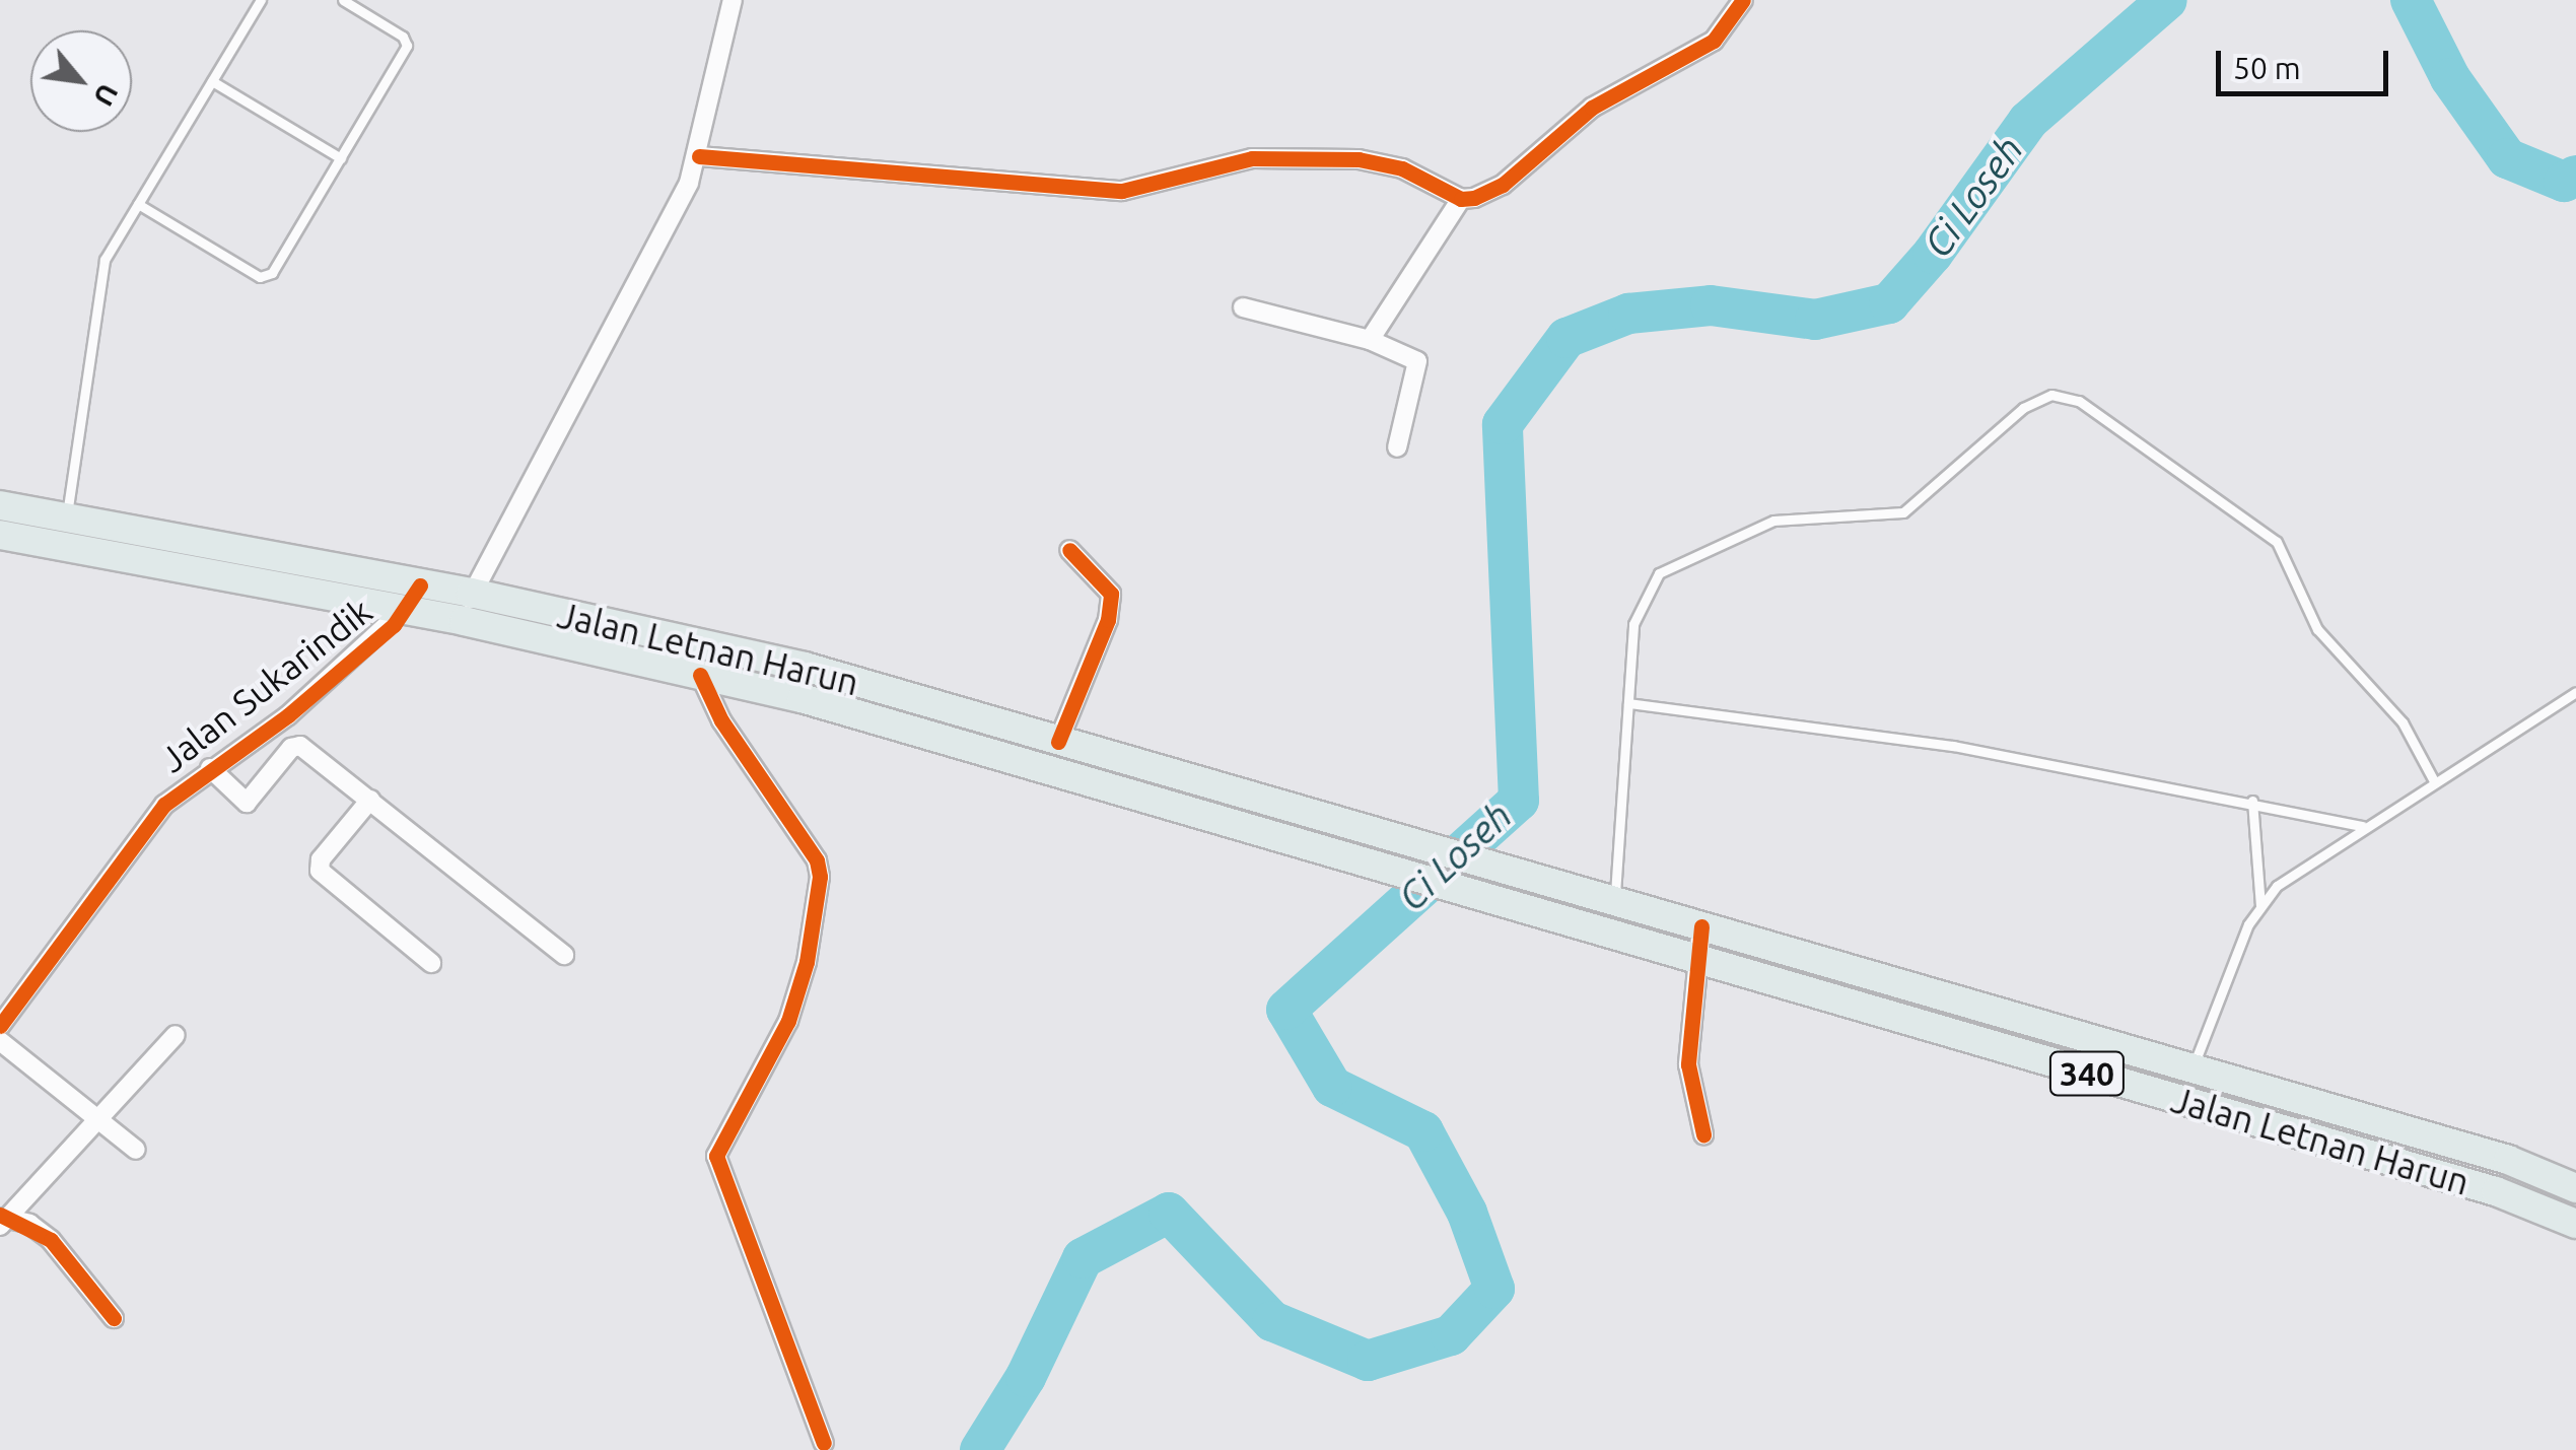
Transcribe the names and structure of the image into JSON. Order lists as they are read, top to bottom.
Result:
{
  "streets": {
    "main road": ["Jalan Letnan Harun", "340"],
    "street": ["Jalan Sukarindik"]
  },
  "crossings": [
    ["Jalan Letnan Harun", "Jalan Sukarindik"]
  ],
  "water": ["Ci Loseh"],
  "scale_bar": "50 m",
  "north": "bottom right"
}
